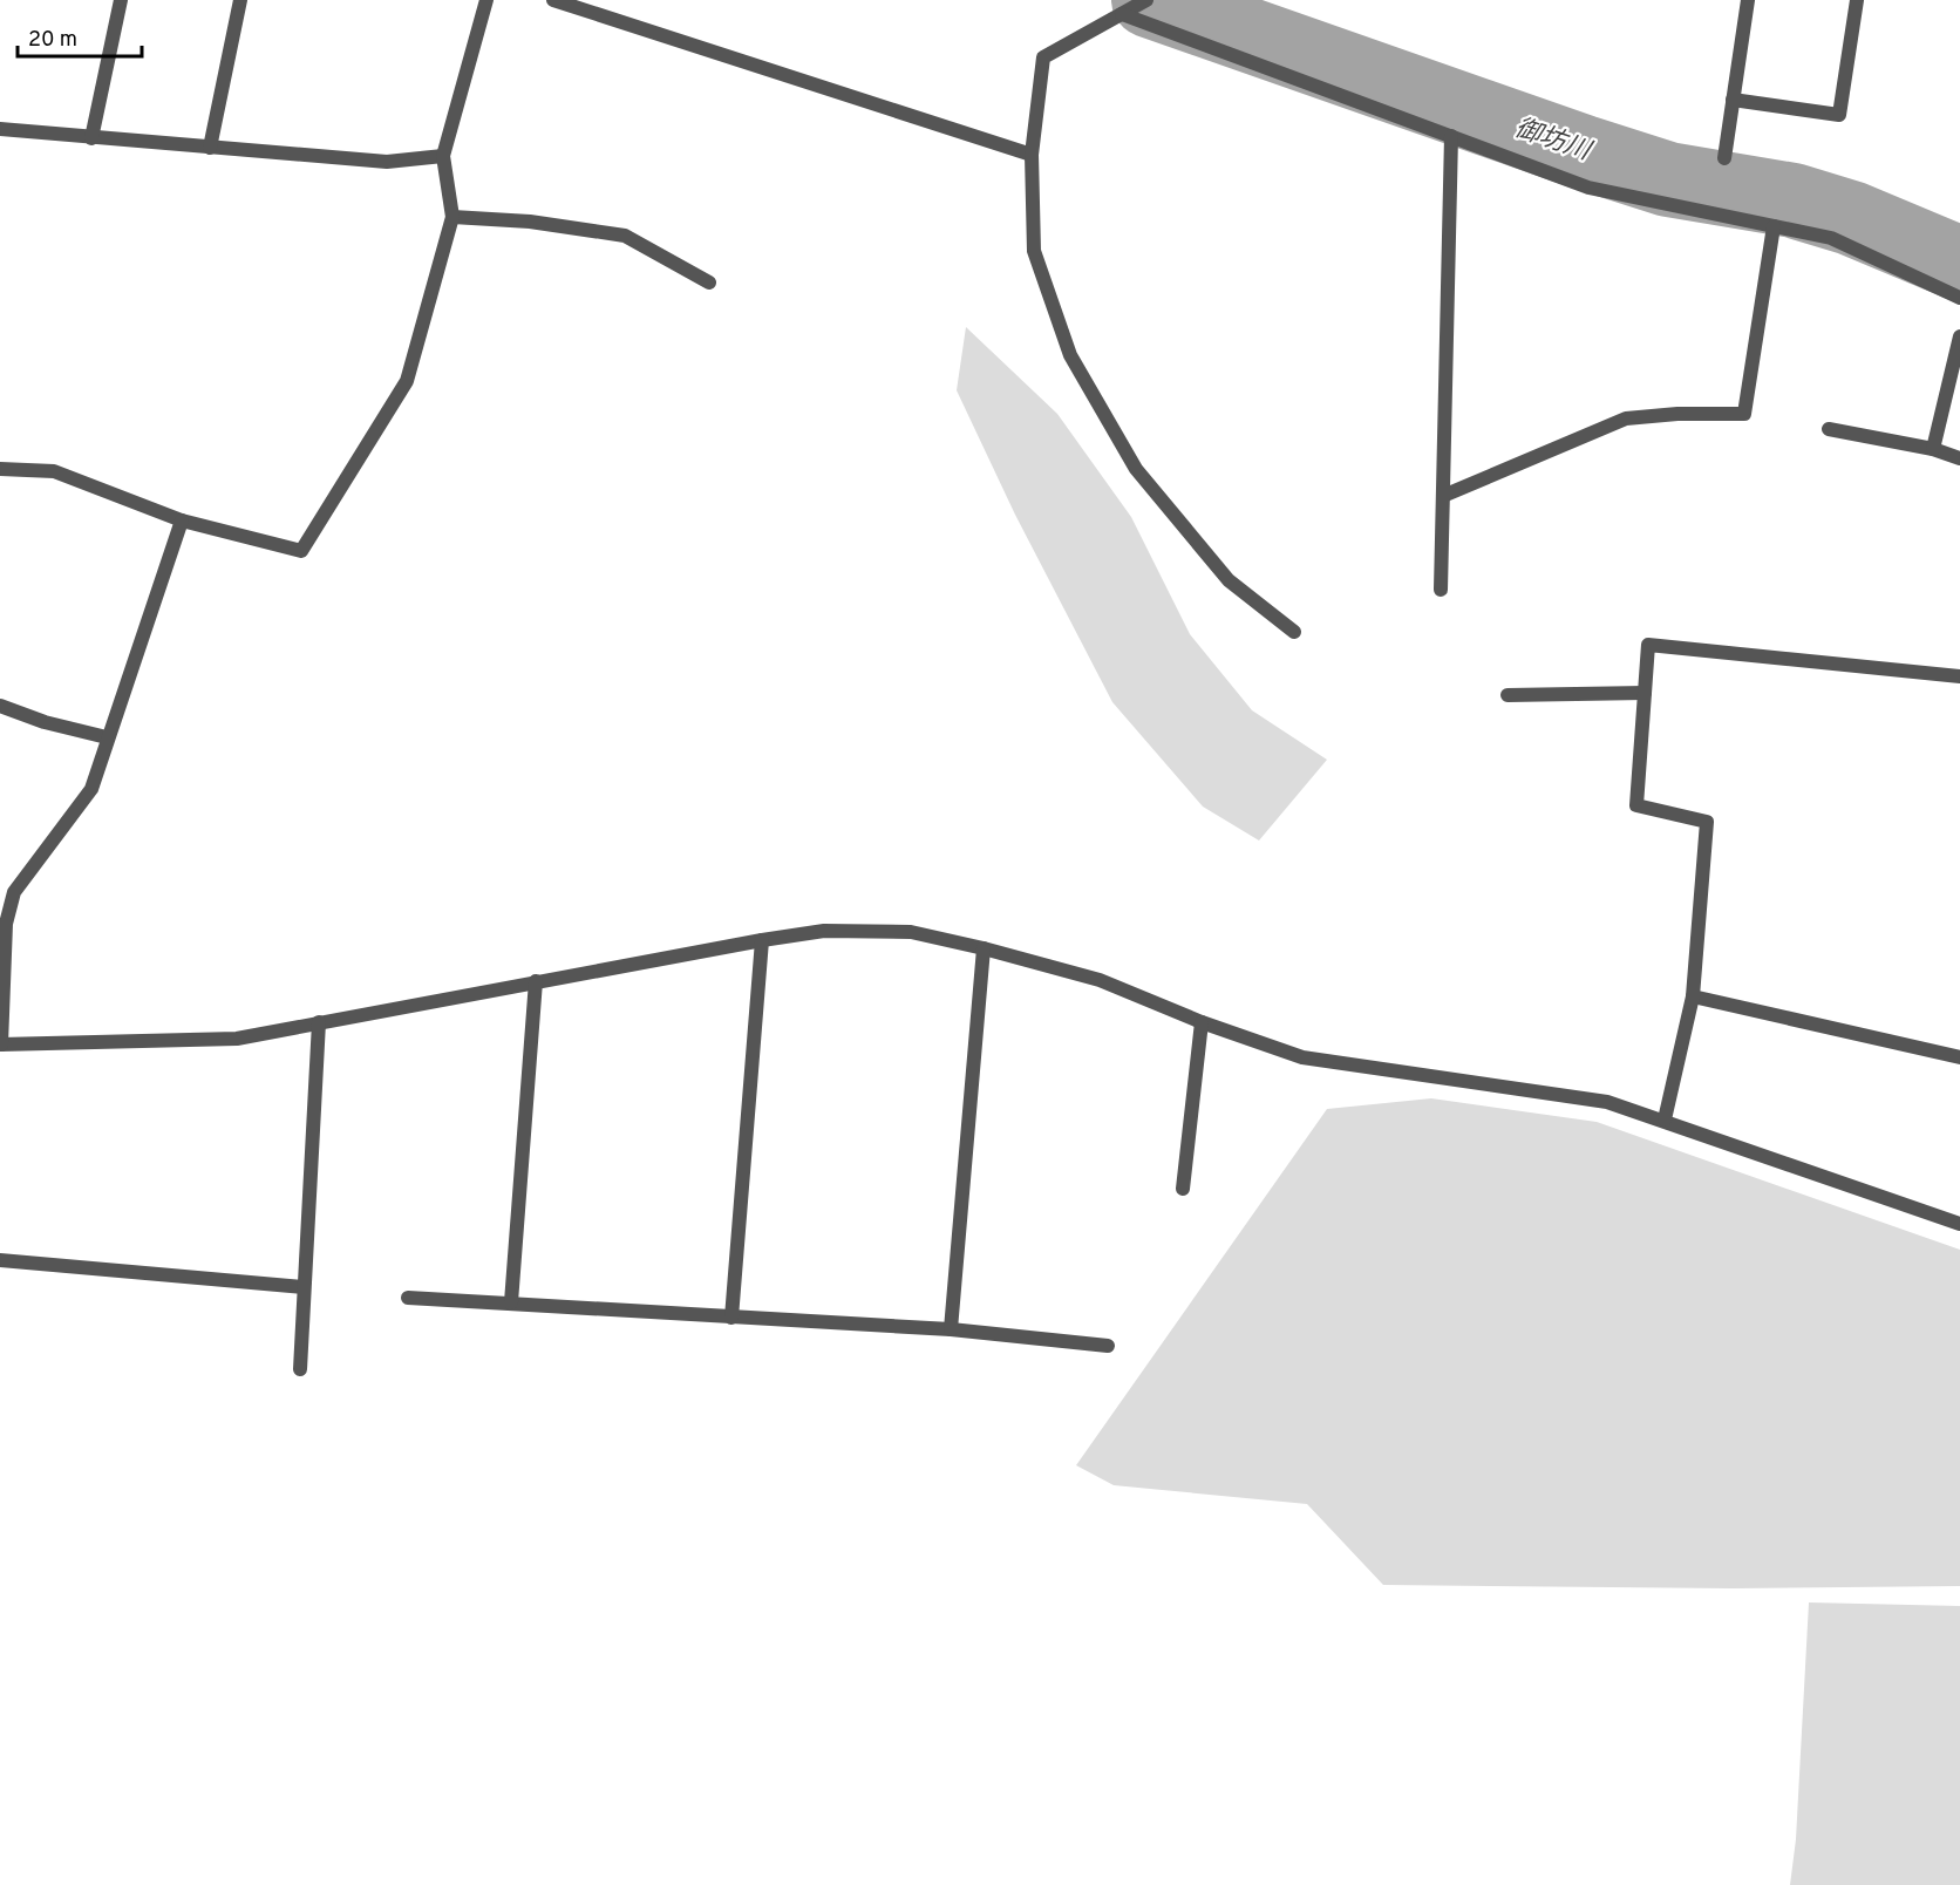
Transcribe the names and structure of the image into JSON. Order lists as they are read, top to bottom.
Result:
{
  "water": ["御坊川"],
  "scale_bar": "20 m"
}
